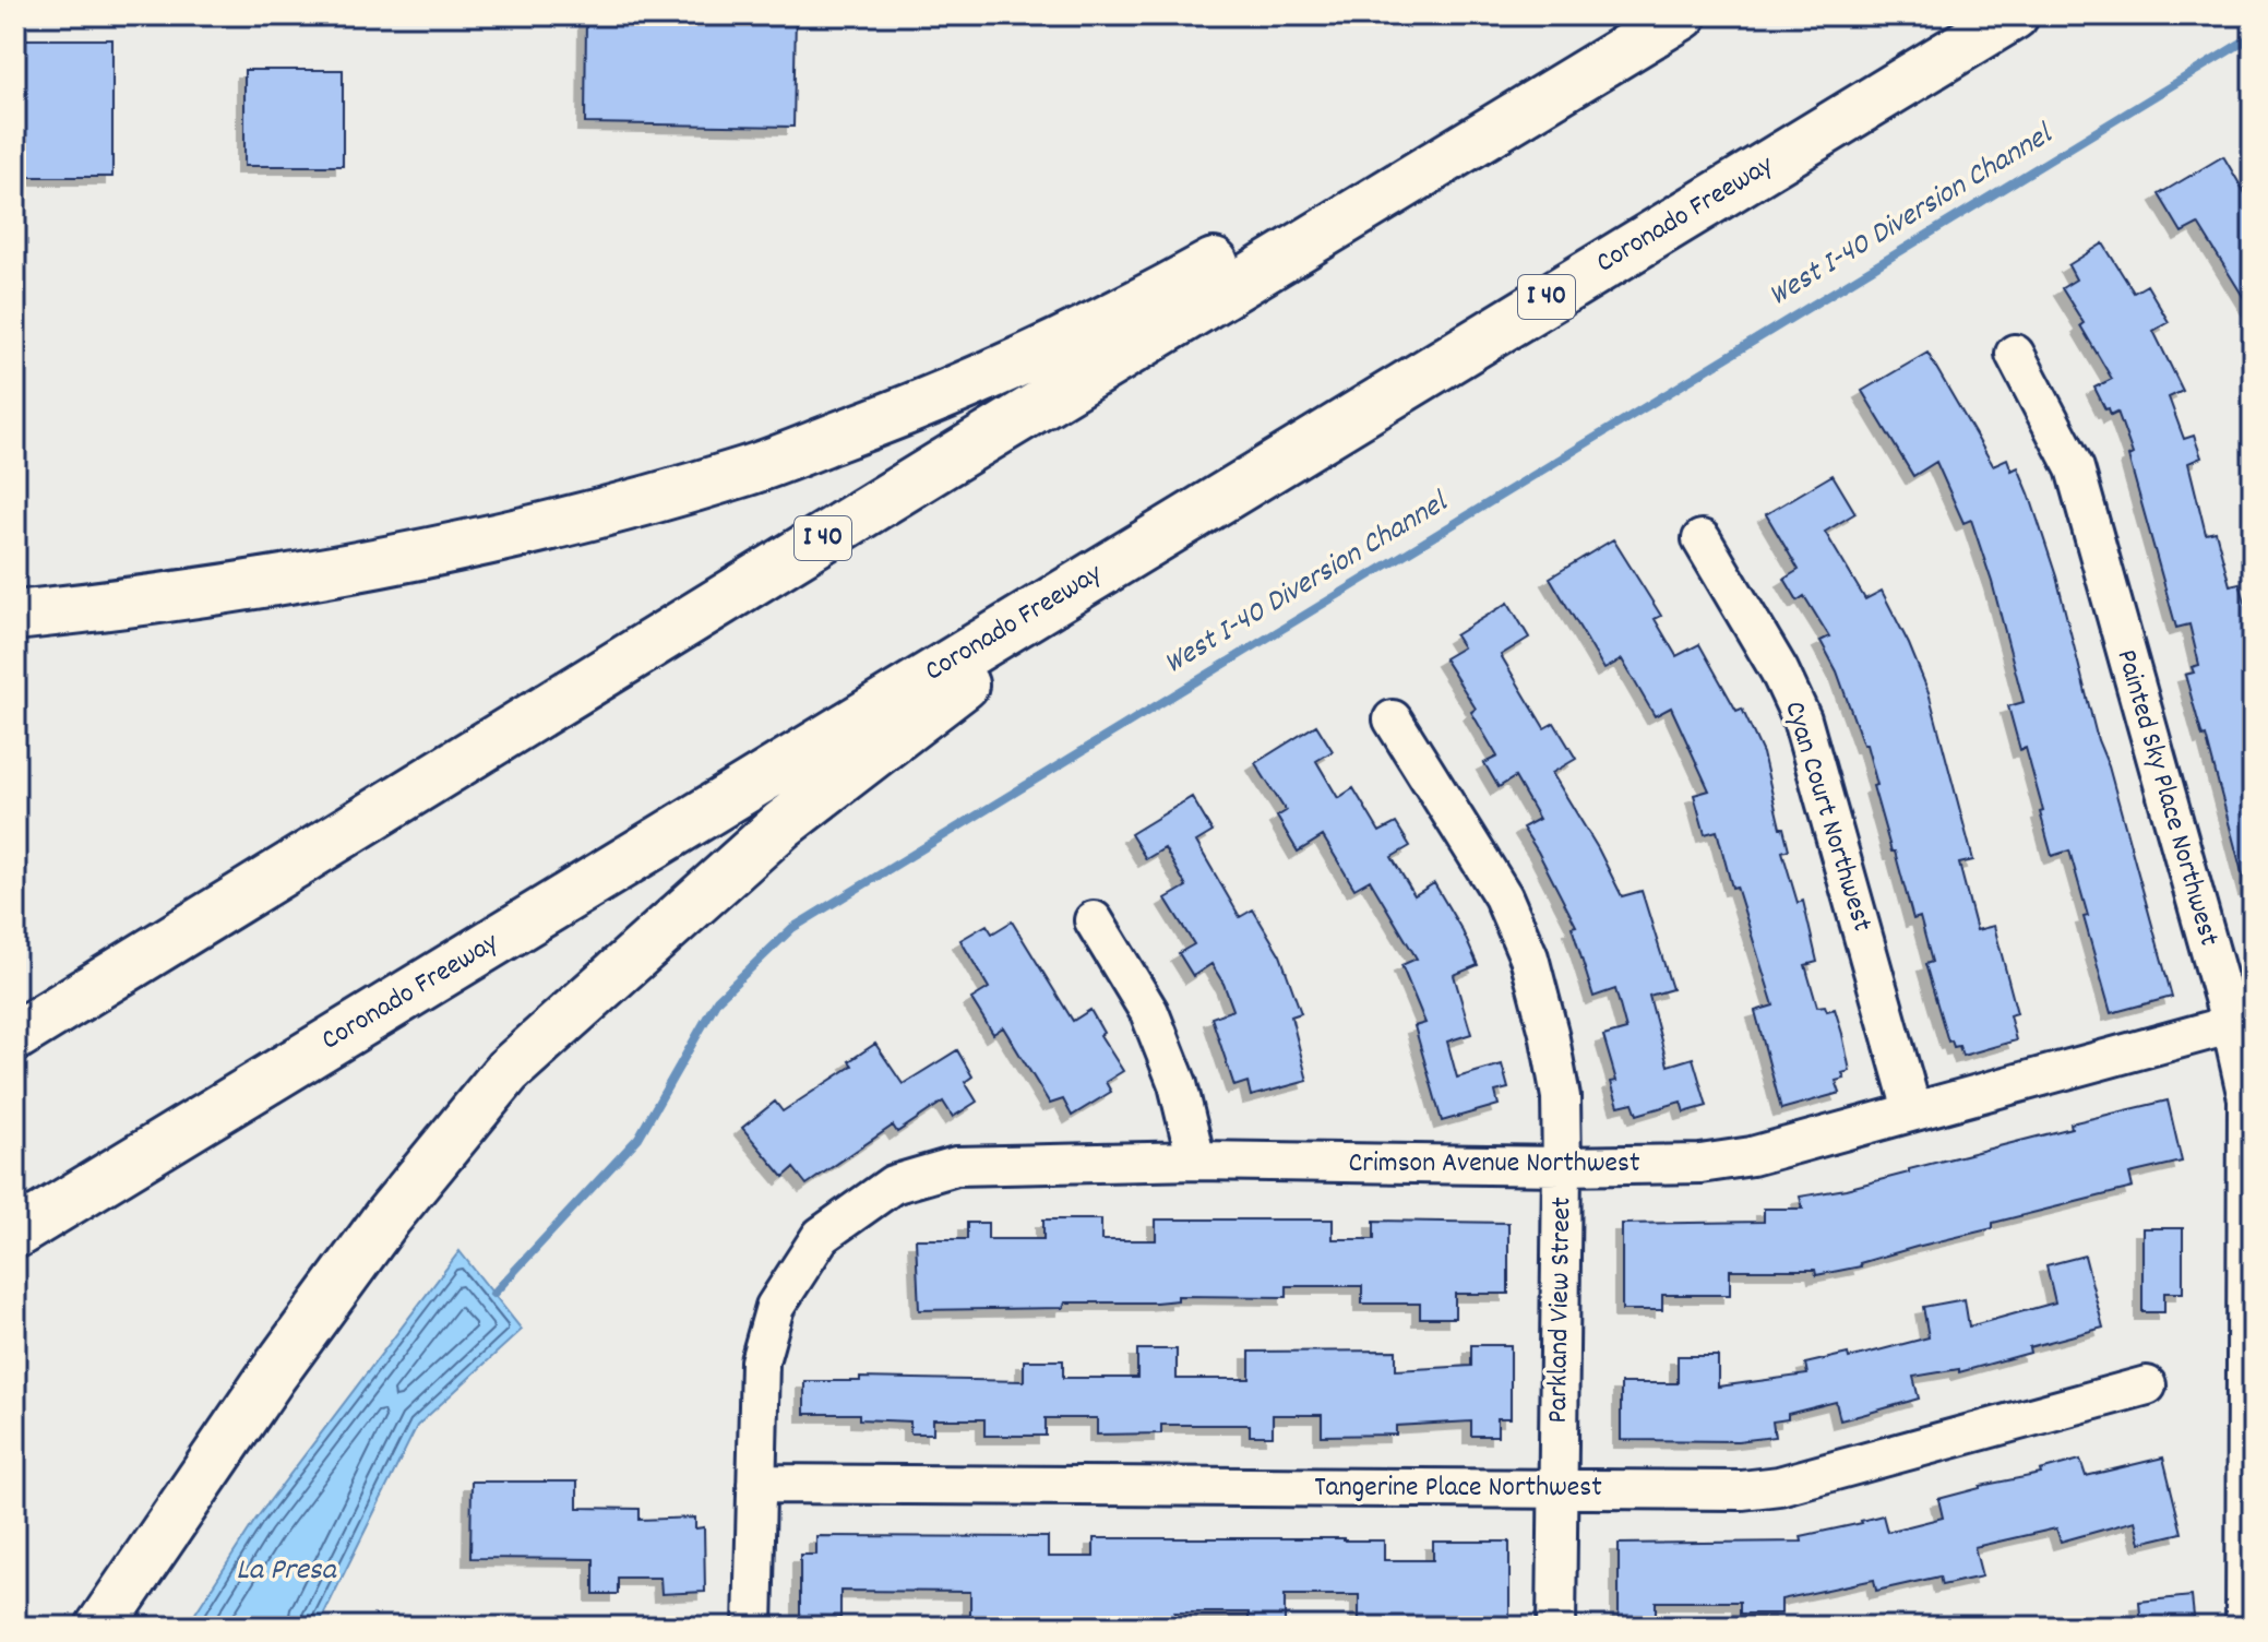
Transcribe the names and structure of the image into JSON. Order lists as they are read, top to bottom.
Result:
{
  "streets": {
    "highway": ["Coronado Freeway", "I 40"],
    "street": [
      "Painted Sky Place Northwest",
      "Cyan Court Northwest",
      "Crimson Avenue Northwest",
      "Parkland View Street",
      "Tangerine Place Northwest"
    ]
  },
  "crossings": [
    ["Painted Sky Place Northwest", "Crimson Avenue Northwest"],
    ["Cyan Court Northwest", "Crimson Avenue Northwest"],
    ["Crimson Avenue Northwest", "Parkland View Street"],
    ["Crimson Avenue Northwest", "Tangerine Place Northwest"],
    ["Parkland View Street", "Tangerine Place Northwest"]
  ],
  "water": ["West I-40 Diversion Channel", "La Presa"]
}
